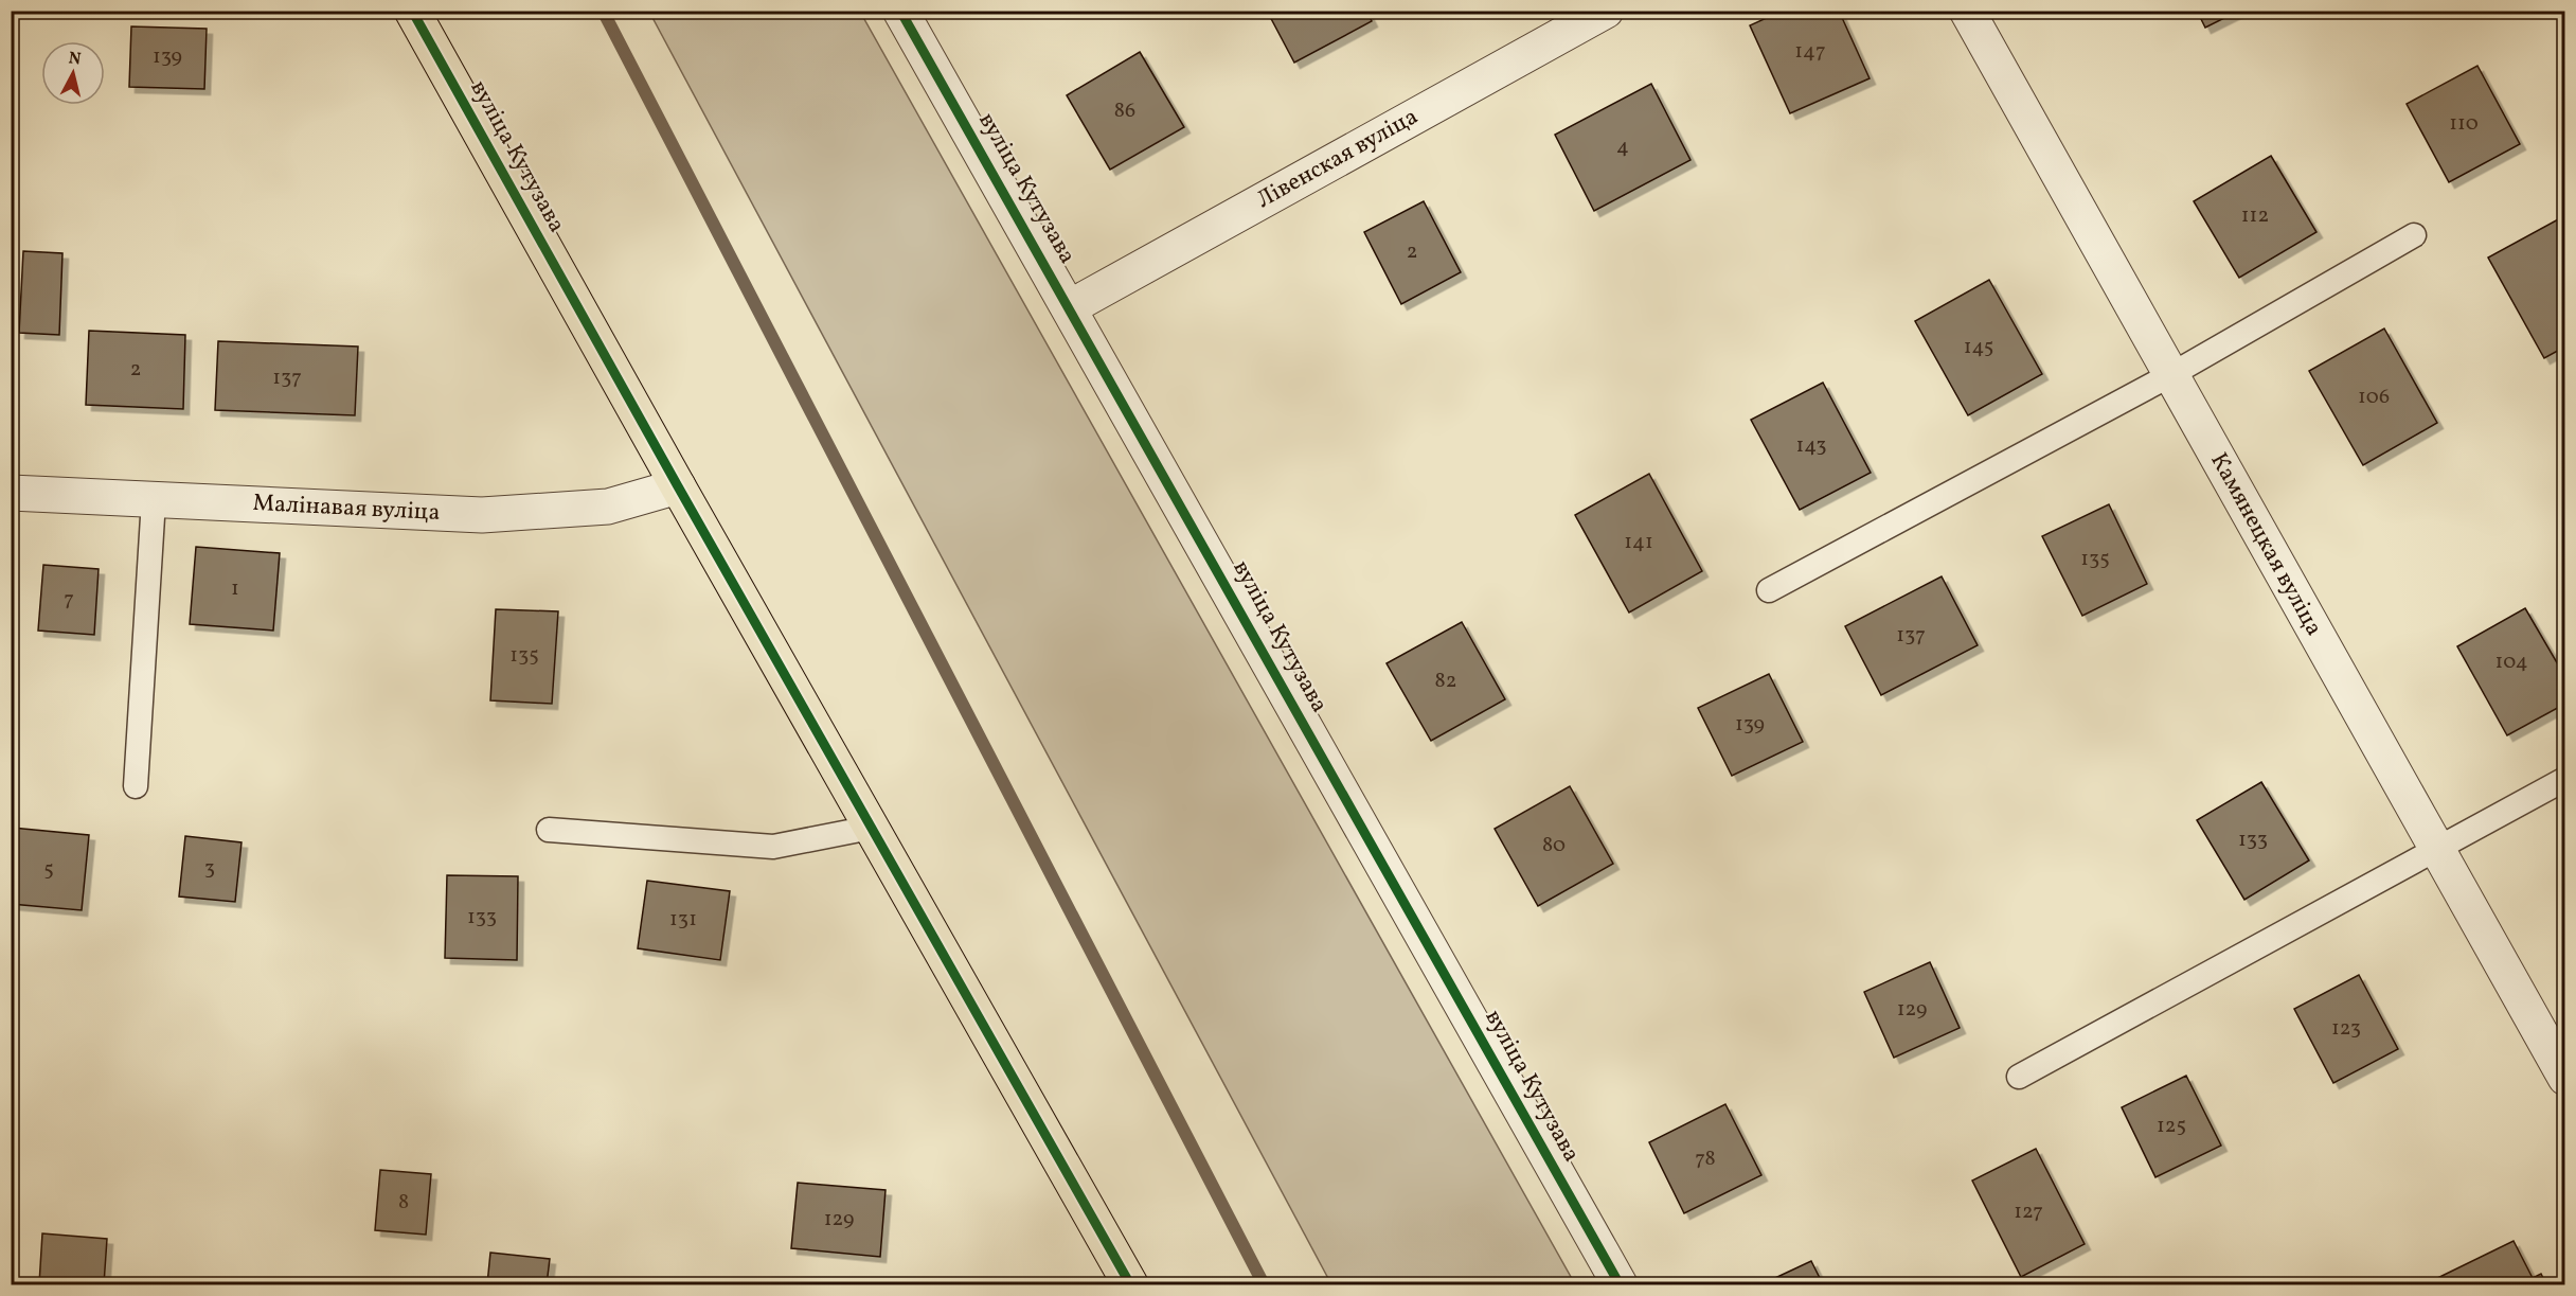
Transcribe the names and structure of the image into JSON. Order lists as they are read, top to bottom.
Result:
{
  "streets": {
    "main road": ["вуліца Кутузава"],
    "street": ["Лівенская вуліца", "Малінавая вуліца", "Камянецкая вуліца"]
  },
  "crossings": [
    ["вуліца Кутузава", "Лівенская вуліца"],
    ["вуліца Кутузава", "Малінавая вуліца"]
  ],
  "house_numbers": [
    "147",
    "139",
    "86",
    "110",
    "4",
    "112",
    "2",
    "145",
    "2",
    "137",
    "106",
    "143",
    "141",
    "135",
    "1",
    "7",
    "137",
    "135",
    "104",
    "82",
    "139",
    "133",
    "80",
    "3",
    "5",
    "133",
    "131",
    "129",
    "123",
    "125",
    "78",
    "8",
    "127",
    "129"
  ],
  "north": "top"
}
